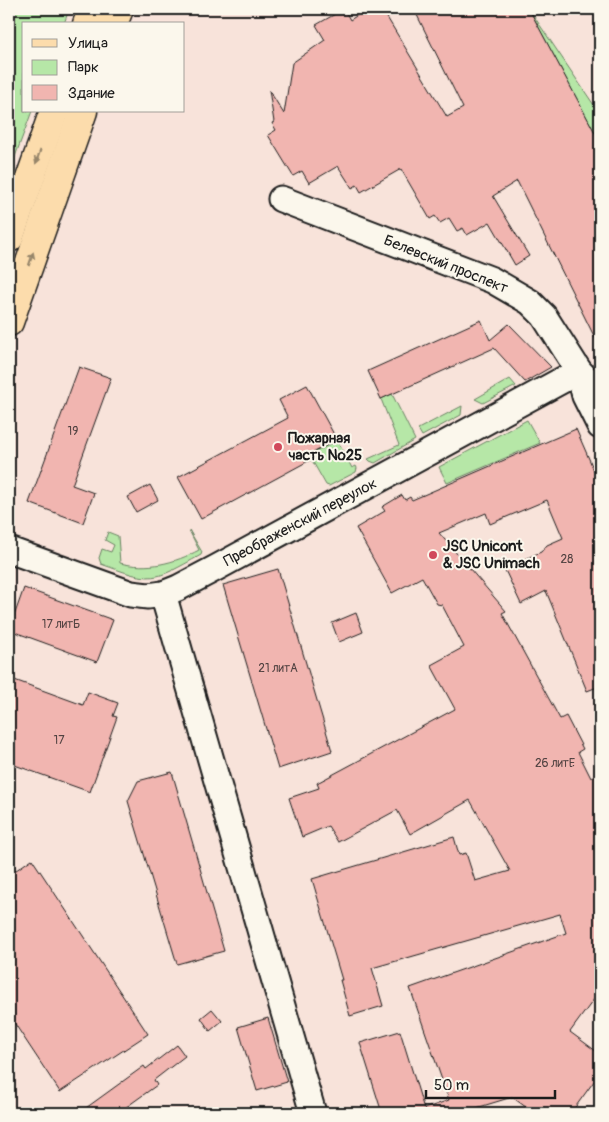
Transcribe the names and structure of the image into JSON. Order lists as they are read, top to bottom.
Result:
{
  "streets": {
    "street": ["Белевский проспект", "Преображенский переулок"]
  },
  "crossings": [
    ["Белевский проспект", "Преображенский переулок"]
  ],
  "places": ["Пожарная часть №25", "JSC Unicont & JSC Unimach"],
  "house_numbers": [
    "19",
    "28",
    "17 литБ",
    "21 литА",
    "17",
    "26 литЕ"
  ],
  "legend": ["Улица", "Парк", "Здание"],
  "scale_bar": "50 m"
}
